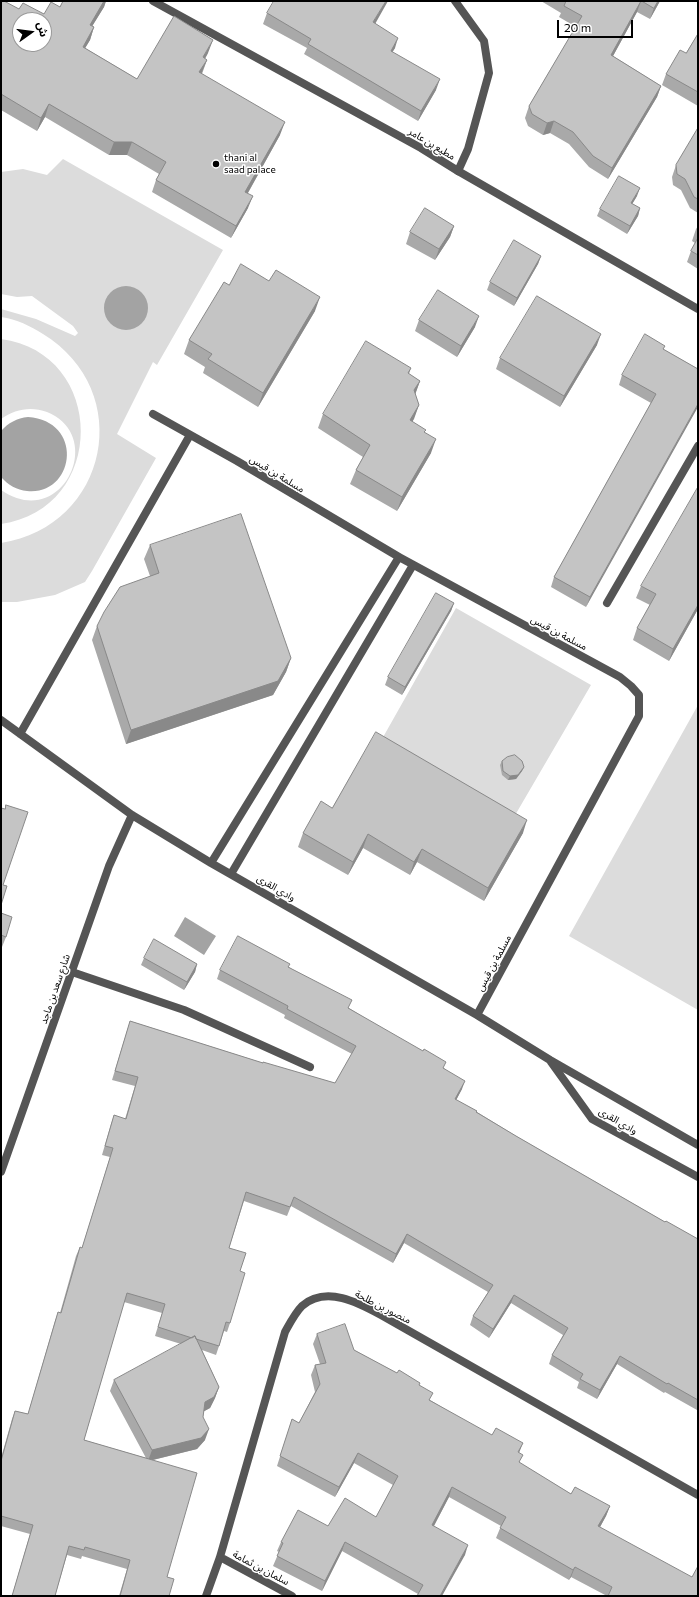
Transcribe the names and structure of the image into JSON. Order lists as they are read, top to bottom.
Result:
{
  "streets": {
    "street": [
      "مطيع بن عامر",
      "مسلمة بن قيس",
      "وادي القرى",
      "شارع سعد بن ماجد",
      "منصور بن طلحة",
      "سلمان بن ثمامة"
    ]
  },
  "crossings": [
    ["مسلمة بن قيس", "وادي القرى"],
    ["وادي القرى", "شارع سعد بن ماجد"],
    ["منصور بن طلحة", "سلمان بن ثمامة"]
  ],
  "places": ["thani al saad palace"],
  "scale_bar": "20 m",
  "north": "right"
}
